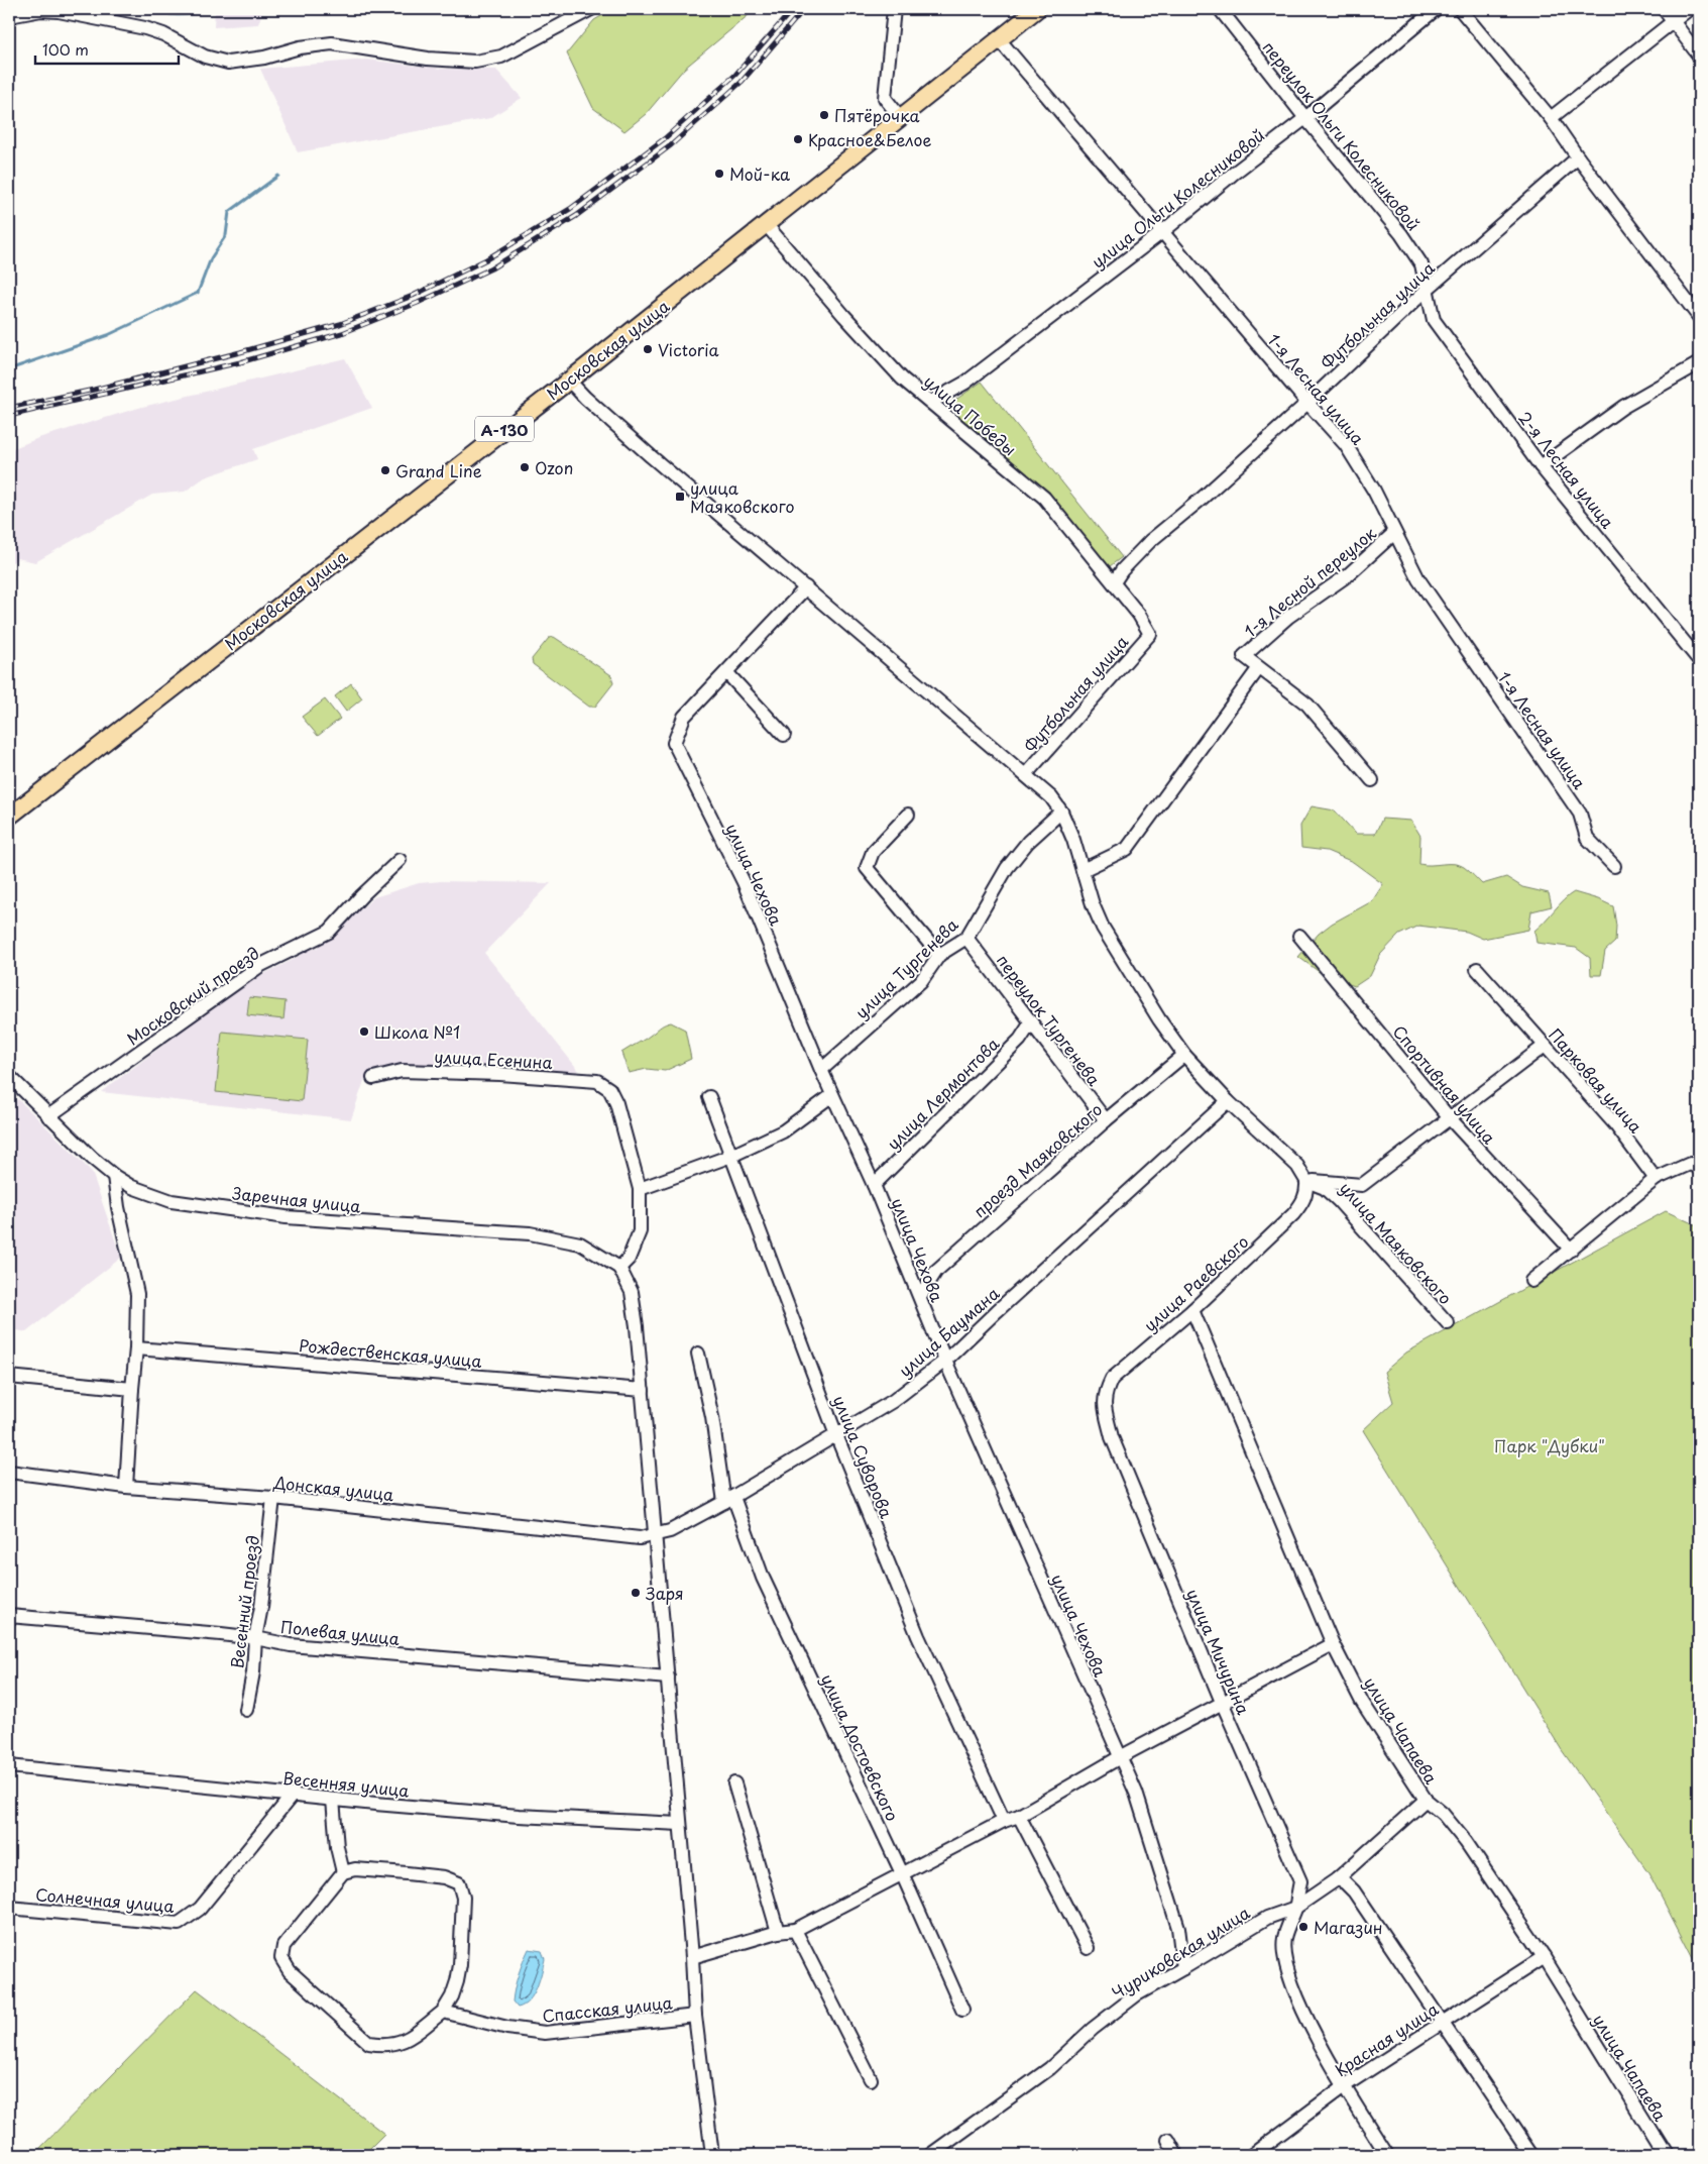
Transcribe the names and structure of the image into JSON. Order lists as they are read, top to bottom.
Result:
{
  "streets": {
    "main road": ["Московская улица", "А-130"],
    "street": [
      "переулок Ольги Колесниковой",
      "улица Ольги Колесниковой",
      "Футбольная улица",
      "1-я Лесная улица",
      "улица Победы",
      "2-я Лесная улица",
      "1-я Лесной переулок",
      "улица Чехова",
      "улица Тургенева",
      "Московский проезд",
      "переулок Тургенева",
      "улица Есенина",
      "Парковая улица",
      "Спортивная улица",
      "улица Лермонтова",
      "проезд Маяковского",
      "Заречная улица",
      "улица Маяковского",
      "улица Раевского",
      "улица Баумана",
      "Рождественская улица",
      "улица Суворова",
      "Донская улица",
      "Весенний проезд",
      "Полевая улица",
      "улица Мичурина",
      "улица Чапаева",
      "улица Достоевского",
      "Весенняя улица",
      "Солнечная улица",
      "Чуриковская улица",
      "Спасская улица",
      "Красная улица"
    ]
  },
  "crossings": [
    ["переулок Ольги Колесниковой", "улица Ольги Колесниковой"],
    ["переулок Ольги Колесниковой", "Футбольная улица"],
    ["переулок Ольги Колесниковой", "2-я Лесная улица"],
    ["улица Ольги Колесниковой", "1-я Лесная улица"],
    ["улица Ольги Колесниковой", "улица Победы"],
    ["Футбольная улица", "1-я Лесная улица"],
    ["Футбольная улица", "улица Победы"],
    ["Футбольная улица", "2-я Лесная улица"],
    ["Футбольная улица", "улица Маяковского"],
    ["Московская улица", "1-я Лесная улица"],
    ["Московская улица", "улица Победы"],
    ["Московская улица", "улица Маяковского"],
    ["1-я Лесная улица", "1-я Лесной переулок"],
    ["улица Чехова", "улица Тургенева"],
    ["улица Чехова", "улица Лермонтова"],
    ["улица Чехова", "проезд Маяковского"],
    ["улица Чехова", "улица Маяковского"],
    ["улица Чехова", "улица Баумана"],
    ["улица Чехова", "Чуриковская улица"],
    ["улица Тургенева", "переулок Тургенева"],
    ["улица Тургенева", "улица Маяковского"],
    ["Московский проезд", "Заречная улица"],
    ["переулок Тургенева", "улица Лермонтова"],
    ["переулок Тургенева", "проезд Маяковского"],
    ["проезд Маяковского", "улица Маяковского"],
    ["улица Маяковского", "улица Раевского"],
    ["улица Маяковского", "улица Баумана"],
    ["улица Раевского", "улица Мичурина"],
    ["улица Раевского", "улица Чапаева"],
    ["улица Баумана", "улица Суворова"],
    ["улица Баумана", "Донская улица"],
    ["улица Баумана", "улица Достоевского"],
    ["Донская улица", "Весенний проезд"],
    ["Весенний проезд", "Полевая улица"],
    ["улица Мичурина", "Чуриковская улица"],
    ["улица Мичурина", "Красная улица"],
    ["улица Чапаева", "Чуриковская улица"],
    ["улица Чапаева", "Красная улица"],
    ["Весенняя улица", "Солнечная улица"]
  ],
  "parks": ["Парк \"Дубки\""],
  "places": {
    "other": [
      "Пятёрочка",
      "Красное&Белое",
      "Мой-ка",
      "Victoria",
      "Ozon",
      "Grand Line",
      "Школа №1",
      "Заря",
      "Магазин"
    ],
    "transit": ["улица Маяковского"]
  },
  "scale_bar": "100 m"
}
